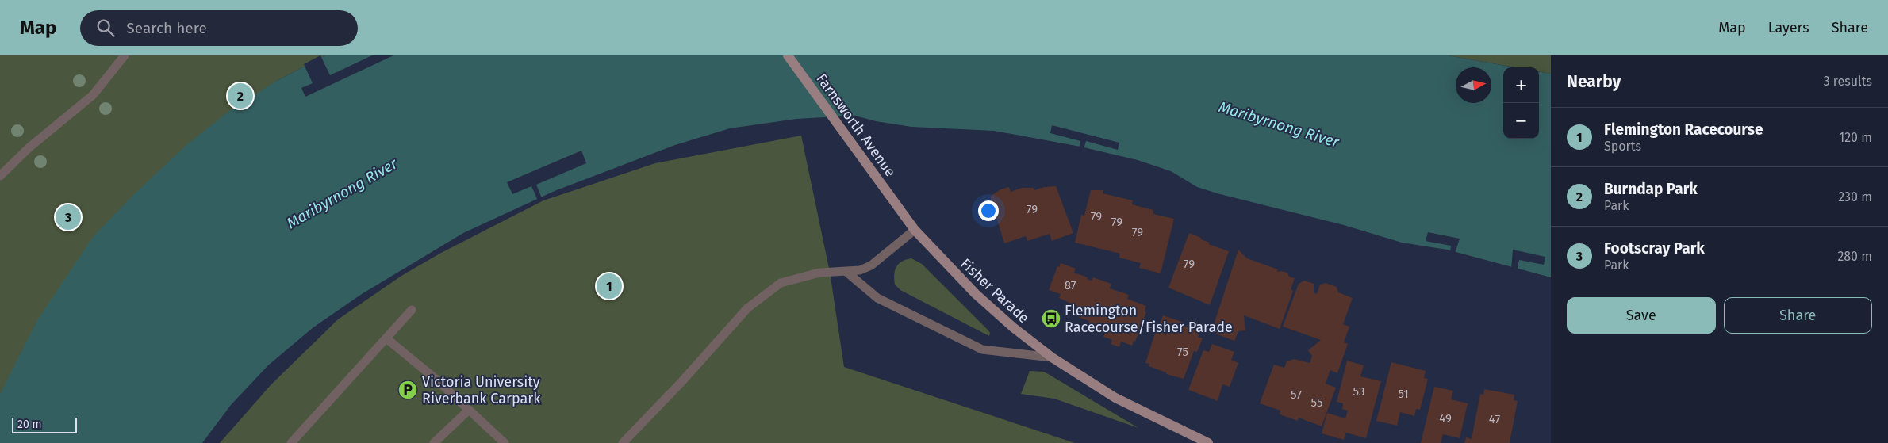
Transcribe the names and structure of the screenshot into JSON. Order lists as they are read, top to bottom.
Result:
{
  "streets": {
    "main road": ["Farnsworth Avenue", "Fisher Parade"]
  },
  "crossings": [
    ["Farnsworth Avenue", "Fisher Parade"]
  ],
  "water": ["Maribyrnong River"],
  "places": {
    "bus stop": ["Flemington Racecourse/Fisher Parade"],
    "parking": ["Victoria University Riverbank Carpark"]
  },
  "house_numbers": [
    "79",
    "79",
    "79",
    "79",
    "79",
    "87",
    "75",
    "53",
    "51",
    "57",
    "55",
    "49",
    "47"
  ],
  "scale_bar": "20 m",
  "north": "right",
  "page": {
    "header": "Map",
    "search": "Search here",
    "nav": ["Map", "Layers", "Share"],
    "heading": ["Nearby", "3 results"],
    "map_buttons": ["+", "−"],
    "pins": ["2", "3", "1"],
    "list": [
      {
        "mark": "1",
        "name": "Flemington Racecourse",
        "note": "Sports",
        "value": "120 m"
      },
      {
        "mark": "2",
        "name": "Burndap Park",
        "note": "Park",
        "value": "230 m"
      },
      {
        "mark": "3",
        "name": "Footscray Park",
        "note": "Park",
        "value": "280 m"
      }
    ],
    "buttons": ["Save", "Share"],
    "scale": "20 m"
  }
}
